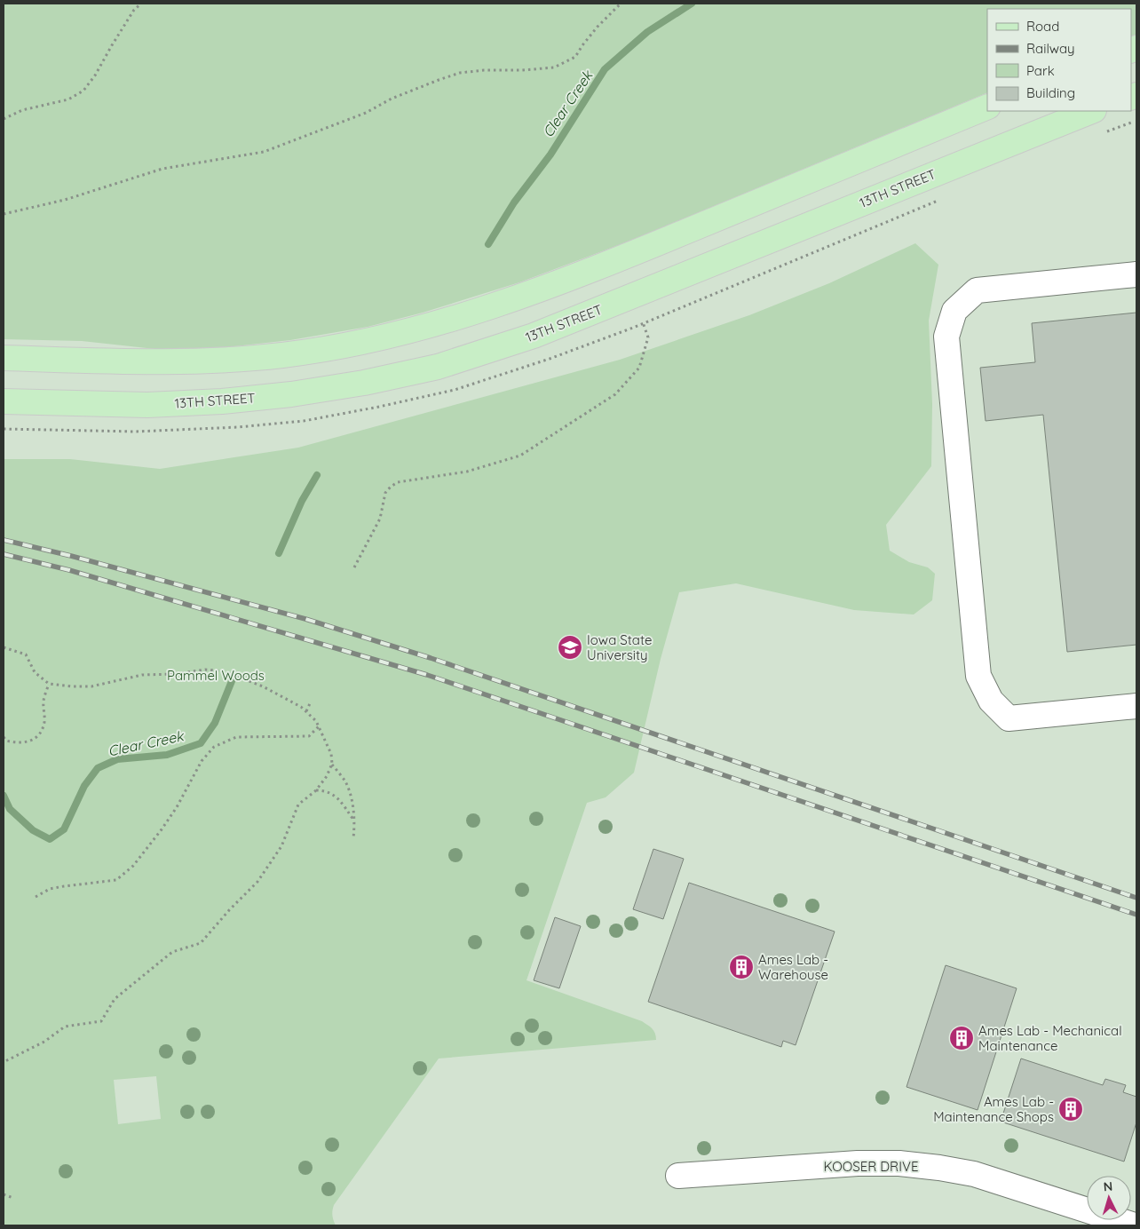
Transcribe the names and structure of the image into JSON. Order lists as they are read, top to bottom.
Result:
{
  "streets": {
    "main road": ["13TH STREET"],
    "street": ["KOOSER DRIVE"]
  },
  "water": ["Clear Creek"],
  "parks": ["Pammel Woods"],
  "places": {
    "school or university": ["Iowa State University"],
    "building": ["Ames Lab - Warehouse", "Ames Lab - Mechanical Maintenance", "Ames Lab - Maintenance Shops"]
  },
  "legend": [
    "Road",
    "Railway",
    "Park",
    "Building"
  ],
  "north": "top"
}
